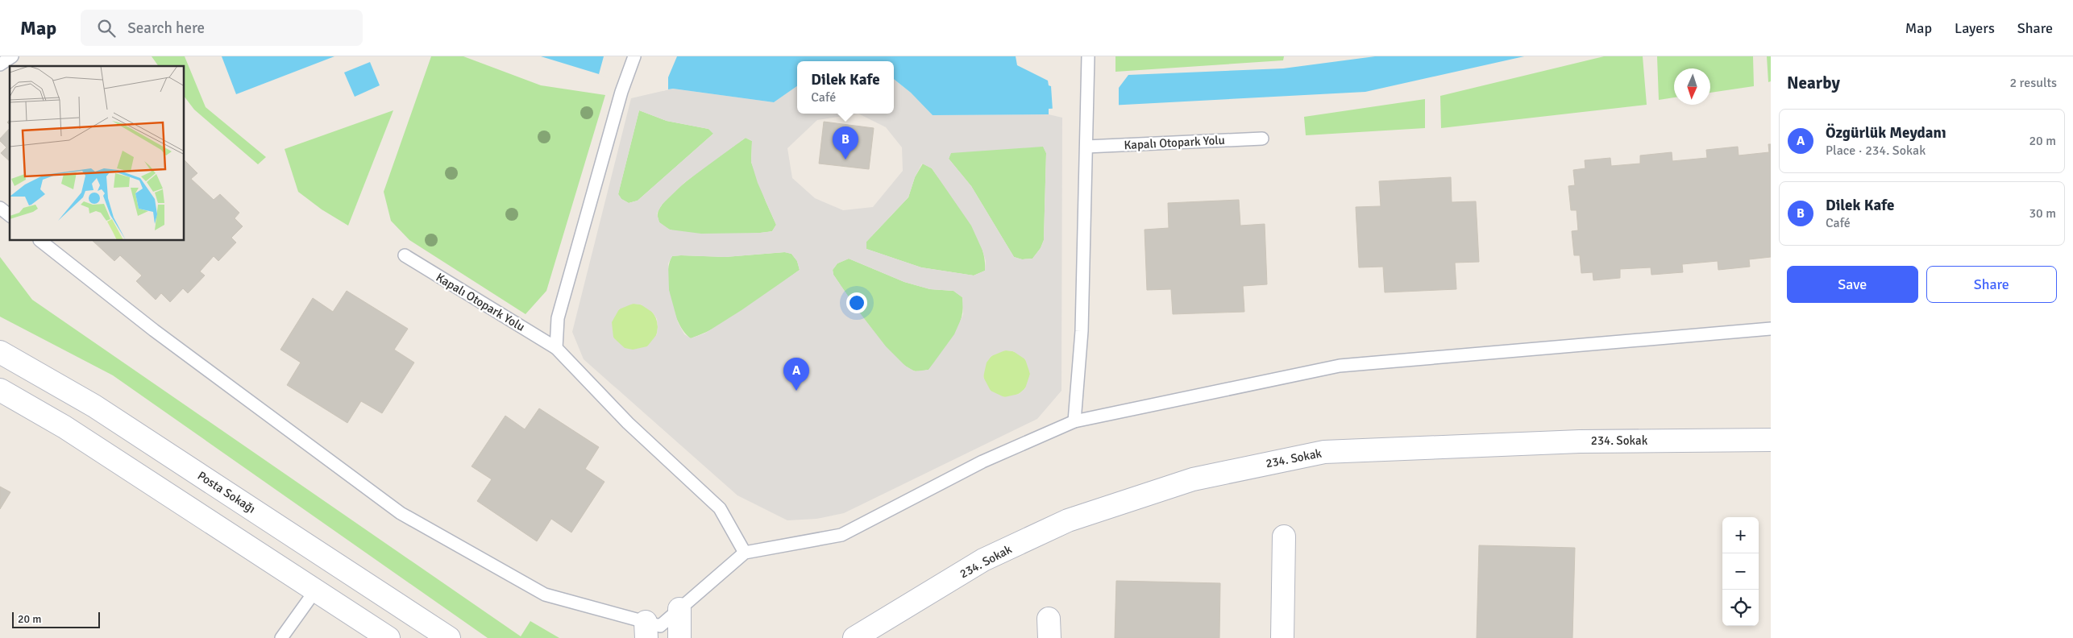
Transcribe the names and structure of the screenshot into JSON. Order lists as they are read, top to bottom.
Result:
{
  "streets": {
    "street": ["234. Sokak", "Posta Sokağı"],
    "lane": ["Kapalı Otopark Yolu"]
  },
  "scale_bar": "20 m",
  "north": "bottom",
  "page": {
    "header": "Map",
    "search": "Search here",
    "nav": ["Map", "Layers", "Share"],
    "heading": ["Nearby", "2 results"],
    "popup": ["Dilek Kafe", "Café"],
    "list": [
      {
        "mark": "A",
        "name": "Özgürlük Meydanı",
        "note": "Place · 234. Sokak",
        "value": "20 m"
      },
      {
        "mark": "B",
        "name": "Dilek Kafe",
        "note": "Café",
        "value": "30 m"
      }
    ],
    "pins": ["B", "A"],
    "buttons": ["Save", "Share"],
    "map_buttons": ["+", "−"],
    "scale": "20 m"
  }
}
